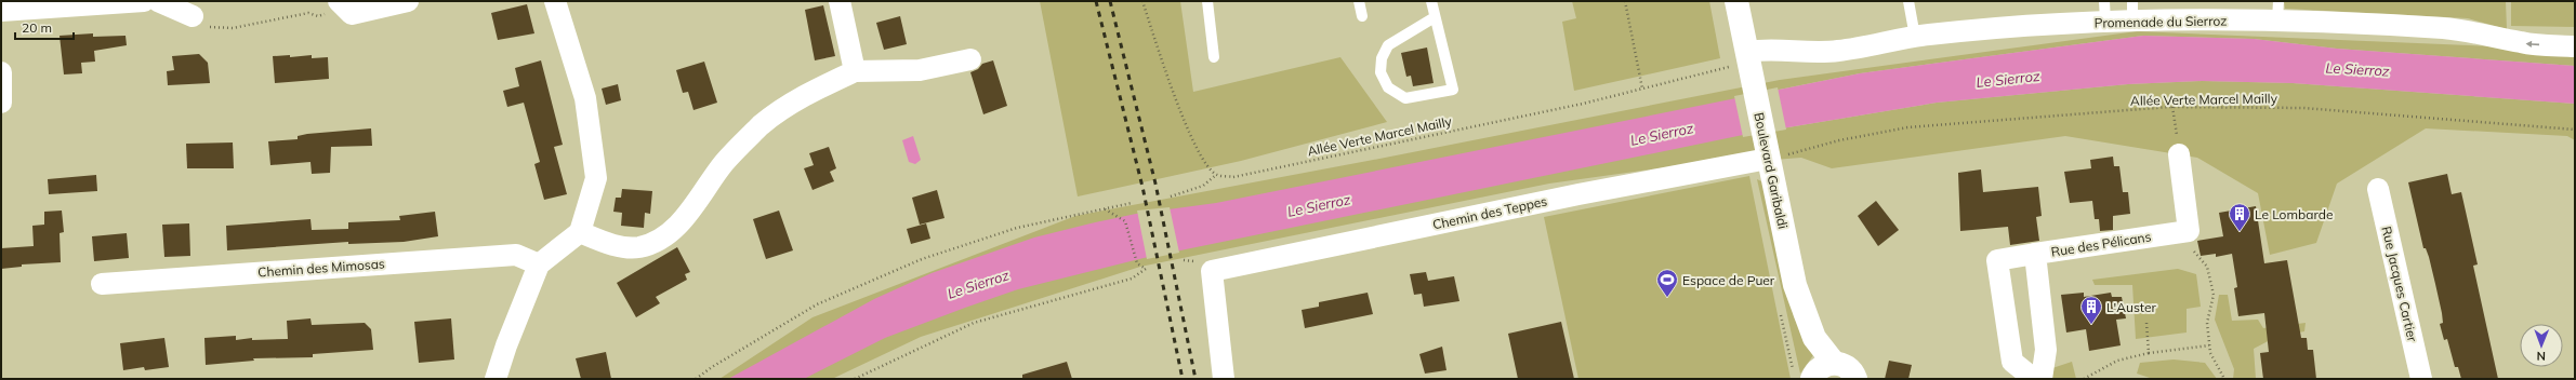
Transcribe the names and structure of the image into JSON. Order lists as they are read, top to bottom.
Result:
{
  "streets": {
    "main road": ["Boulevard Garibaldi"],
    "street": [
      "Promenade du Sierroz",
      "Chemin des Teppes",
      "Rue des Pélicans",
      "Chemin des Mimosas",
      "Rue Jacques Cartier"
    ],
    "path": ["Allée Verte Marcel Mailly"]
  },
  "crossings": [
    ["Promenade du Sierroz", "Allée Verte Marcel Mailly"],
    ["Promenade du Sierroz", "Boulevard Garibaldi"],
    ["Allée Verte Marcel Mailly", "Boulevard Garibaldi"],
    ["Allée Verte Marcel Mailly", "Chemin des Teppes"],
    ["Boulevard Garibaldi", "Chemin des Teppes"]
  ],
  "one_way": ["Promenade du Sierroz"],
  "water": ["Le Sierroz"],
  "places": {
    "building": ["Le Lombarde", "L'Auster"],
    "sports": ["Espace de Puer"]
  },
  "scale_bar": "20 m",
  "north": "bottom"
}
